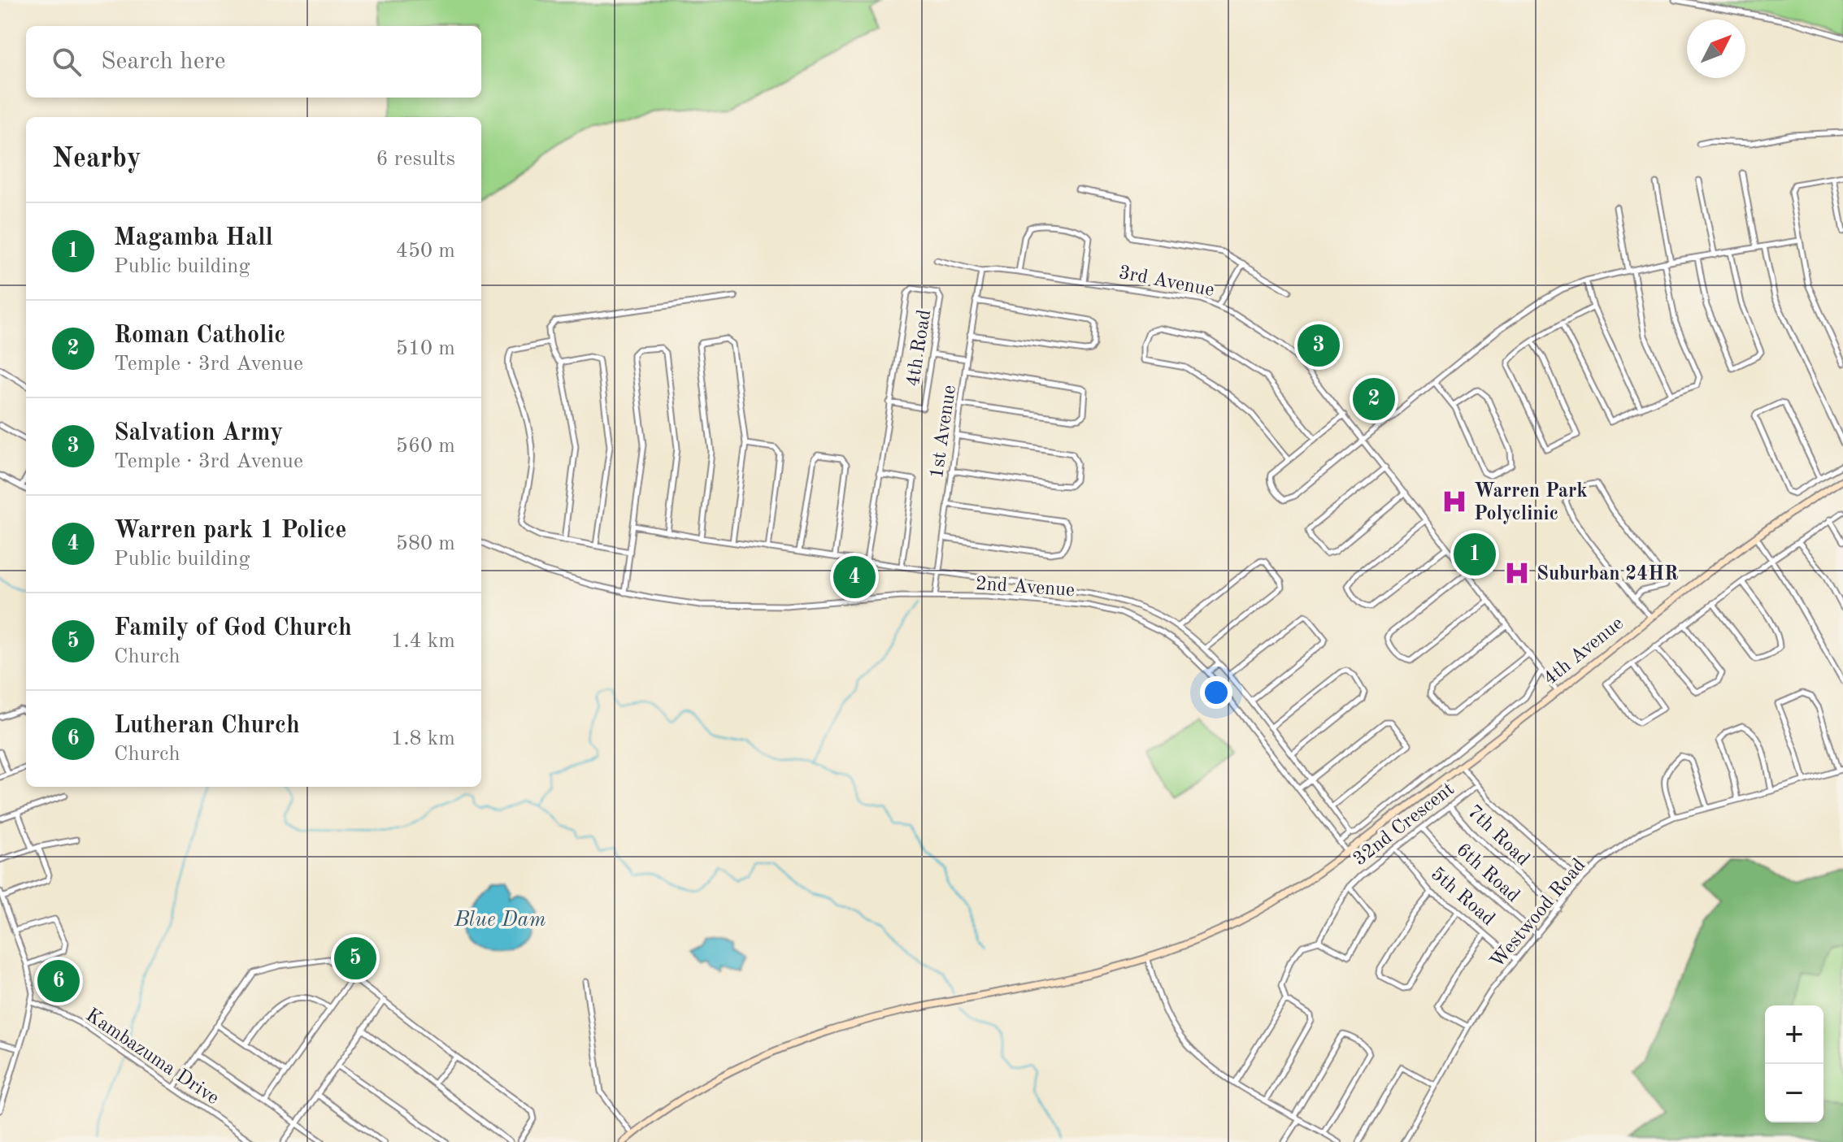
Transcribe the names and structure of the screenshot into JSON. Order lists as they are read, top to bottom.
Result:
{
  "streets": {
    "street": [
      "3rd Avenue",
      "4th Road",
      "1st Avenue",
      "2nd Avenue",
      "4th Avenue",
      "32nd Crescent",
      "7th Road",
      "6th Road",
      "5th Road",
      "Westwood Road",
      "Kambazuma Drive"
    ]
  },
  "crossings": [
    ["3rd Avenue", "1st Avenue"],
    ["3rd Avenue", "4th Avenue"],
    ["1st Avenue", "2nd Avenue"],
    ["2nd Avenue", "4th Avenue"],
    ["32nd Crescent", "7th Road"],
    ["32nd Crescent", "6th Road"],
    ["32nd Crescent", "5th Road"],
    ["7th Road", "Westwood Road"],
    ["6th Road", "Westwood Road"],
    ["5th Road", "Westwood Road"]
  ],
  "water": ["Blue Dam"],
  "places": {
    "hospital": ["Warren Park Polyclinic", "Suburban 24HR"]
  },
  "north": "top right",
  "page": {
    "search": "Search here",
    "heading": ["Nearby", "6 results"],
    "list": [
      {
        "mark": "1",
        "name": "Magamba Hall",
        "note": "Public building",
        "value": "450 m"
      },
      {
        "mark": "2",
        "name": "Roman Catholic",
        "note": "Temple · 3rd Avenue",
        "value": "510 m"
      },
      {
        "mark": "3",
        "name": "Salvation Army",
        "note": "Temple · 3rd Avenue",
        "value": "560 m"
      },
      {
        "mark": "4",
        "name": "Warren park 1 Police",
        "note": "Public building",
        "value": "580 m"
      },
      {
        "mark": "5",
        "name": "Family of God Church",
        "note": "Church",
        "value": "1.4 km"
      },
      {
        "mark": "6",
        "name": "Lutheran Church",
        "note": "Church",
        "value": "1.8 km"
      }
    ],
    "pins": [
      "3",
      "2",
      "1",
      "4",
      "5",
      "6"
    ],
    "map_buttons": ["+", "−"]
  }
}
